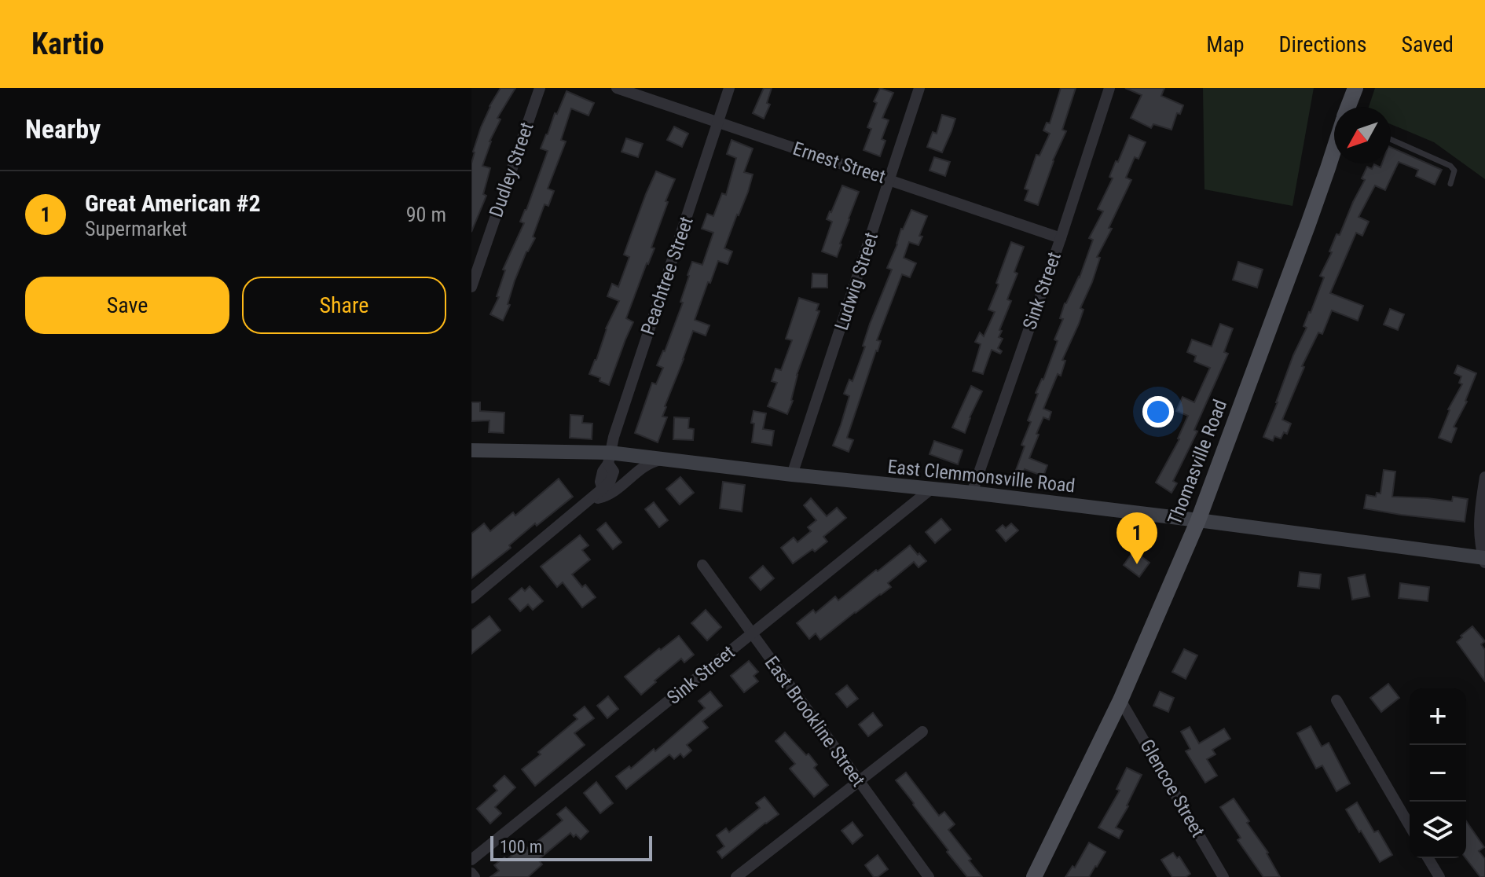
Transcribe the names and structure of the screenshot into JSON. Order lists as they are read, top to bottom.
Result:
{
  "streets": {
    "main road": ["Thomasville Road", "East Clemmonsville Road"],
    "street": [
      "Ernest Street",
      "Dudley Street",
      "Peachtree Street",
      "Ludwig Street",
      "Sink Street",
      "East Brookline Street",
      "Glencoe Street"
    ]
  },
  "crossings": [
    ["Ernest Street", "Peachtree Street"],
    ["Ernest Street", "Ludwig Street"],
    ["Ernest Street", "Sink Street"],
    ["Peachtree Street", "East Clemmonsville Road"],
    ["Ludwig Street", "East Clemmonsville Road"],
    ["Sink Street", "East Clemmonsville Road"],
    ["Sink Street", "East Brookline Street"],
    ["Thomasville Road", "East Clemmonsville Road"],
    ["Thomasville Road", "Glencoe Street"]
  ],
  "scale_bar": "100 m",
  "north": "bottom left",
  "page": {
    "header": "Kartio",
    "nav": ["Map", "Directions", "Saved"],
    "heading": "Nearby",
    "list": [
      {
        "mark": "1",
        "name": "Great American #2",
        "note": "Supermarket",
        "value": "90 m"
      }
    ],
    "buttons": ["Save", "Share"],
    "pins": "1",
    "map_buttons": ["+", "−"],
    "scale": "100 m"
  }
}
